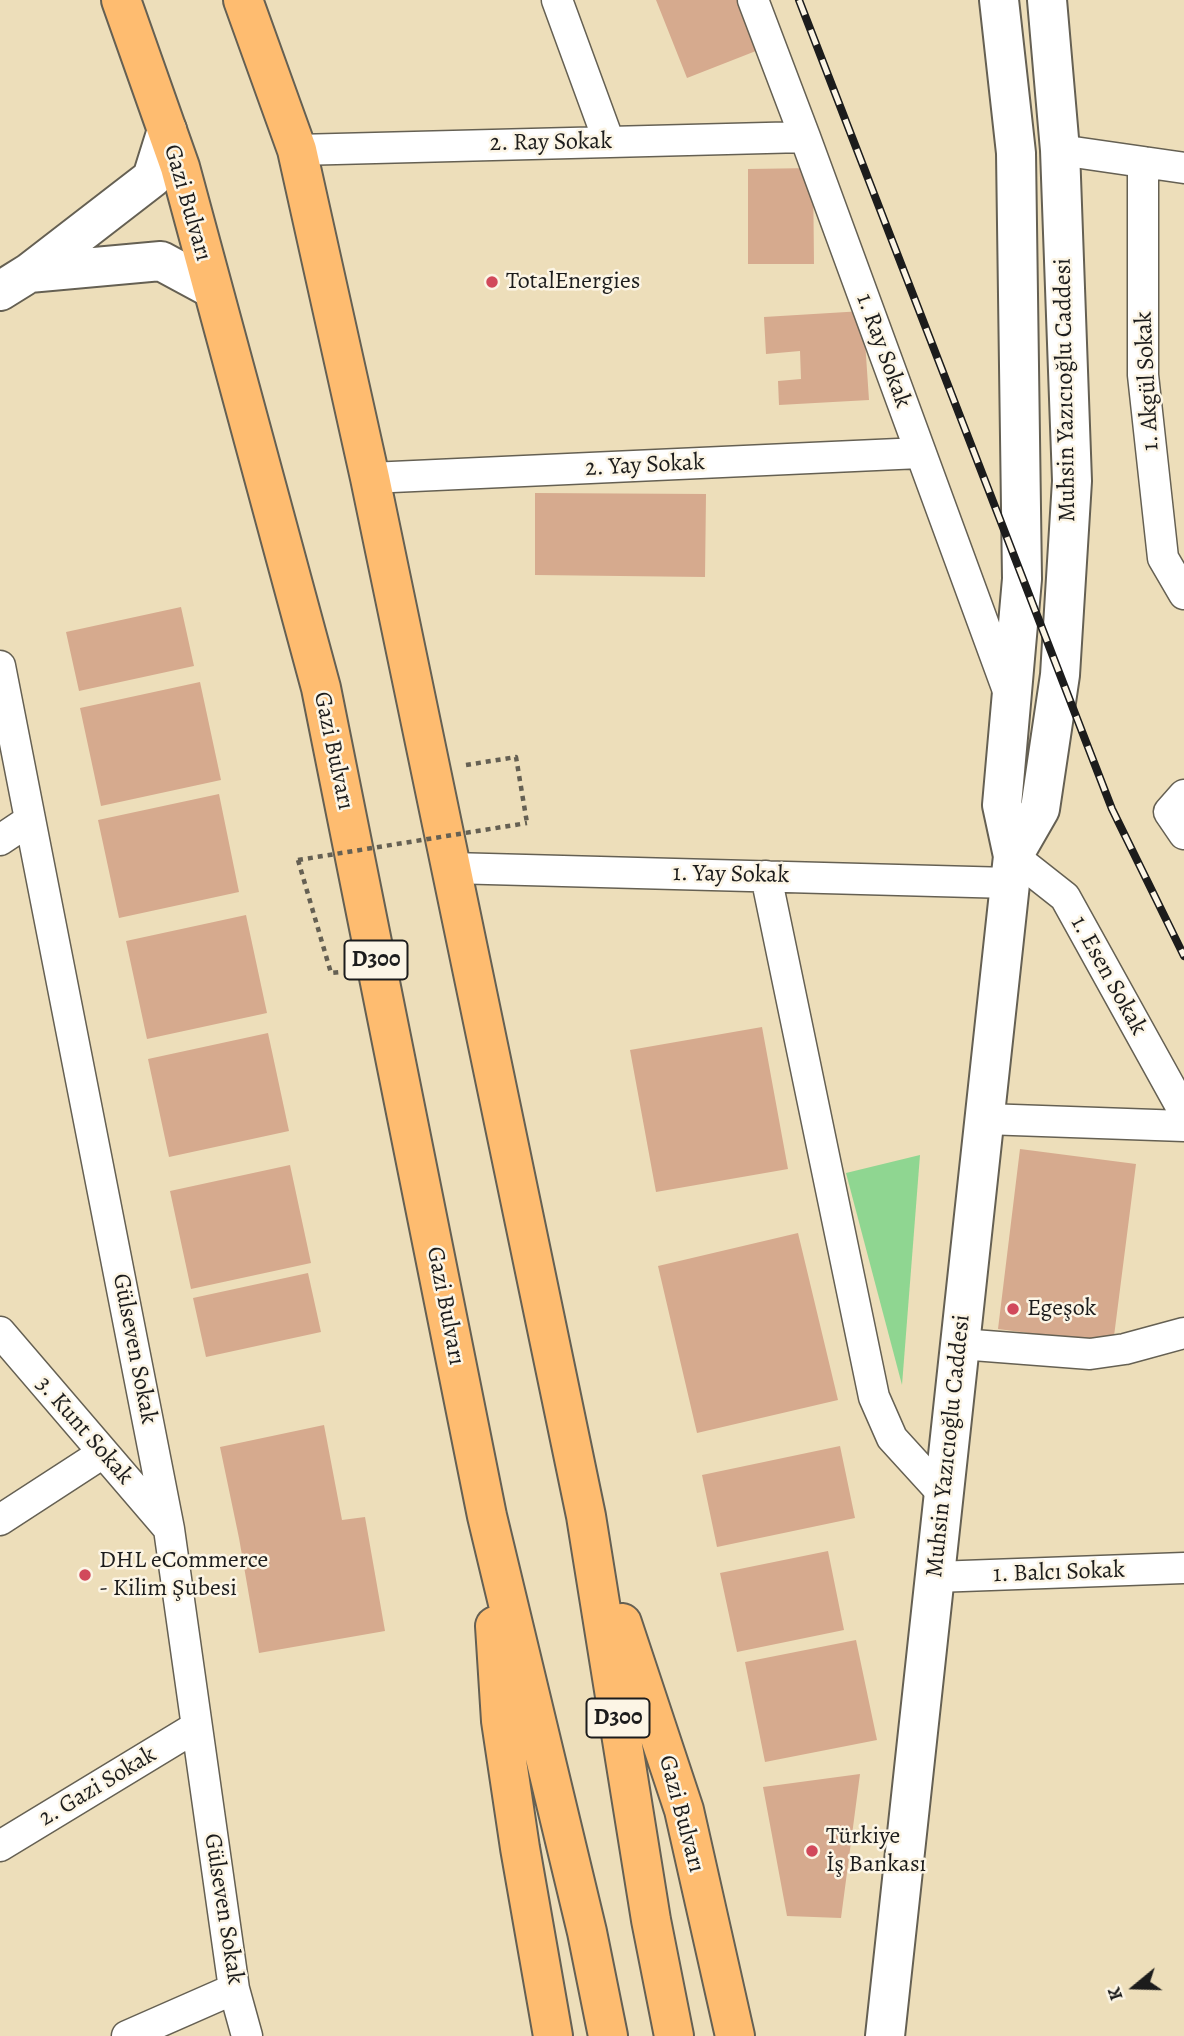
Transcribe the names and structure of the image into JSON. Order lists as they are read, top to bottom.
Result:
{
  "streets": {
    "highway": ["Gazi Bulvarı", "D300"],
    "street": [
      "2. Ray Sokak",
      "1. Ray Sokak",
      "1. Akgül Sokak",
      "Muhsin Yazıcıoğlu Caddesi",
      "2. Yay Sokak",
      "1. Yay Sokak",
      "1. Esen Sokak",
      "Gülseven Sokak",
      "3. Kunt Sokak",
      "1. Balcı Sokak",
      "2. Gazi Sokak"
    ]
  },
  "crossings": [
    ["2. Ray Sokak", "Gazi Bulvarı"],
    ["2. Ray Sokak", "1. Ray Sokak"],
    ["Gazi Bulvarı", "2. Yay Sokak"],
    ["Gazi Bulvarı", "1. Yay Sokak"],
    ["1. Ray Sokak", "Muhsin Yazıcıoğlu Caddesi"],
    ["1. Ray Sokak", "2. Yay Sokak"],
    ["Muhsin Yazıcıoğlu Caddesi", "1. Yay Sokak"],
    ["Muhsin Yazıcıoğlu Caddesi", "1. Esen Sokak"],
    ["Muhsin Yazıcıoğlu Caddesi", "1. Balcı Sokak"],
    ["1. Yay Sokak", "1. Esen Sokak"],
    ["Gülseven Sokak", "3. Kunt Sokak"],
    ["Gülseven Sokak", "2. Gazi Sokak"]
  ],
  "places": [
    "TotalEnergies",
    "Egeşok",
    "DHL eCommerce - Kilim Şubesi",
    "Türkiye İş Bankası"
  ],
  "north": "left"
}
